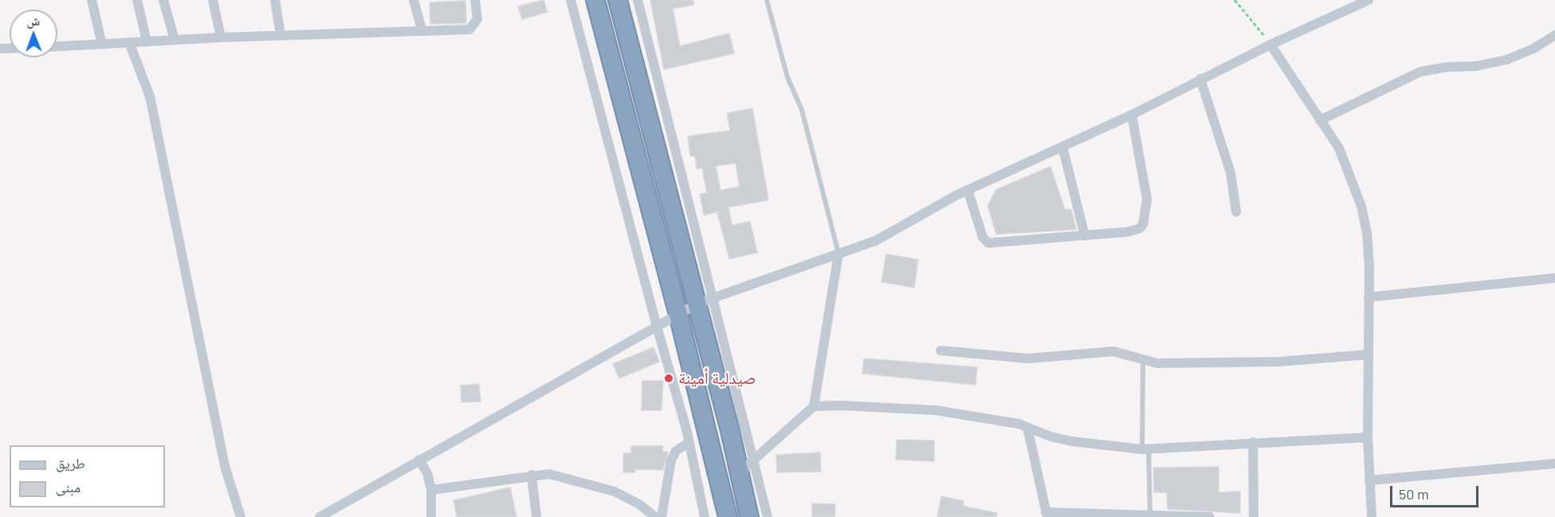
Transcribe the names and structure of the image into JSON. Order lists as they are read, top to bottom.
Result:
{
  "places": ["صيدلية أمينة"],
  "legend": ["طريق", "مبنى"],
  "scale_bar": "50 m",
  "north": "top"
}
